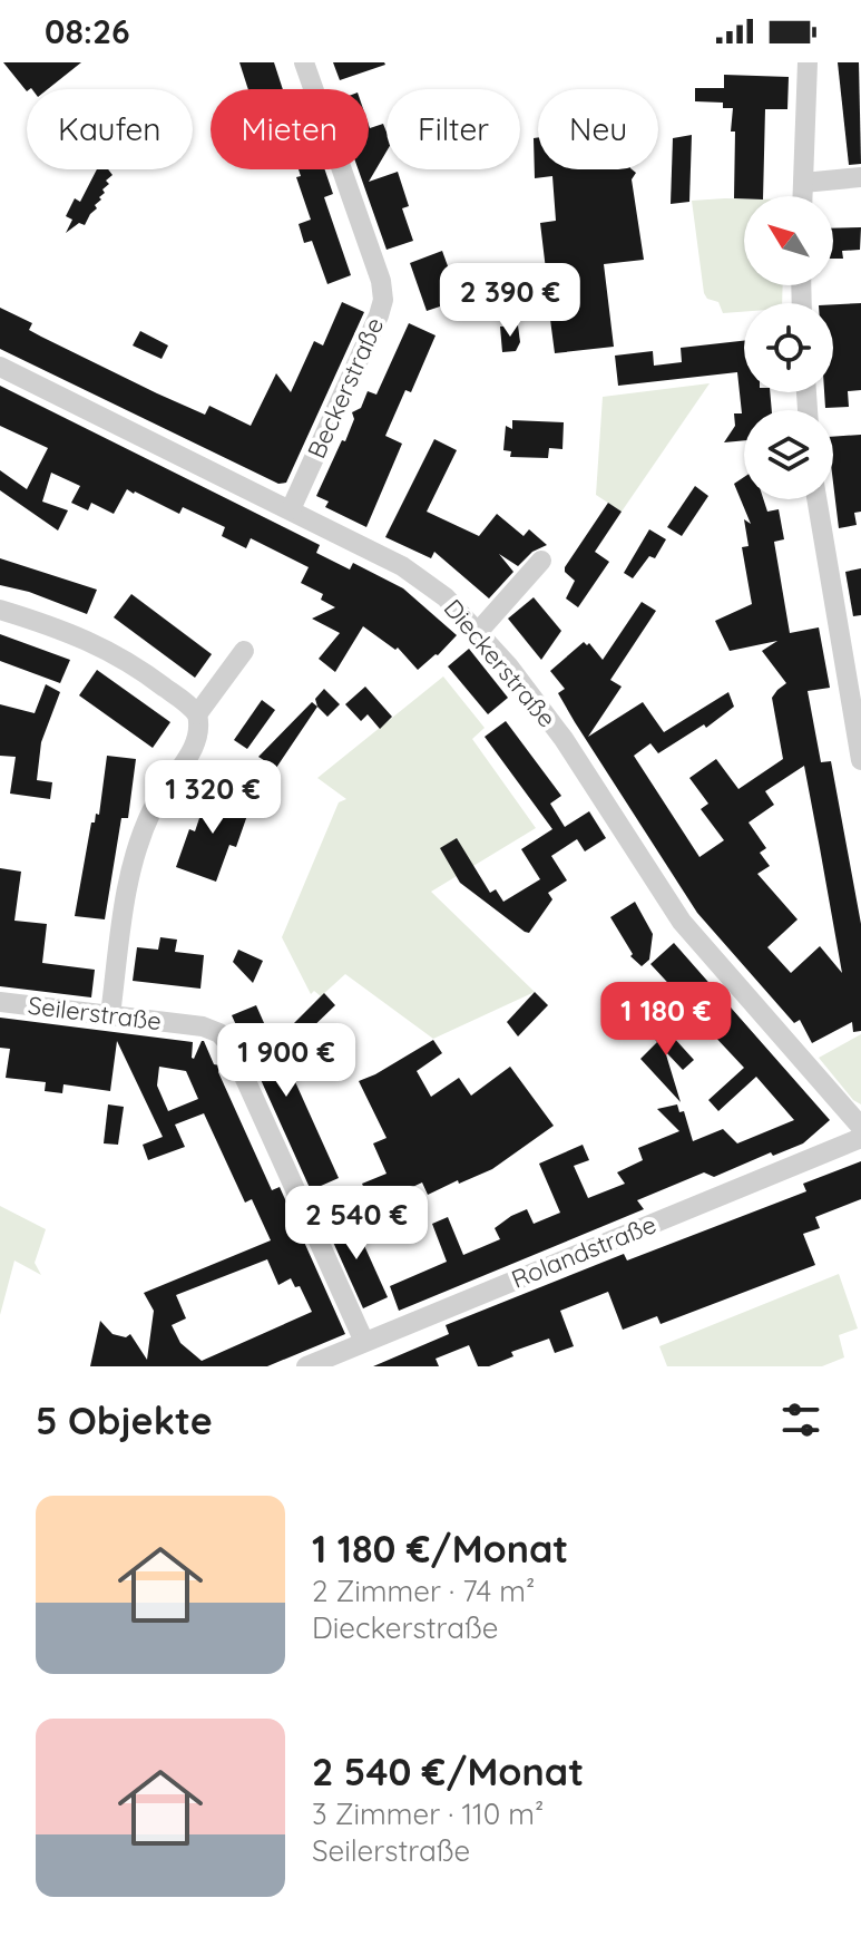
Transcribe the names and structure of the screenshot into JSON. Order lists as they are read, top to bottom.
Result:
{
  "streets": {
    "street": [
      "Beckerstraße",
      "Dieckerstraße",
      "Seilerstraße",
      "Rolandstraße"
    ]
  },
  "crossings": [
    ["Beckerstraße", "Dieckerstraße"],
    ["Seilerstraße", "Rolandstraße"]
  ],
  "north": "top left",
  "page": {
    "status": "08:26",
    "chip": [
      "Kaufen",
      "Mieten",
      "Filter",
      "Neu"
    ],
    "price": [
      "2 390 €",
      "1 320 €",
      "1 180 €",
      "1 900 €",
      "2 540 €"
    ],
    "heading": "5 Objekte",
    "list": [
      {
        "name": "1 180 €/Monat",
        "note": "2 Zimmer · 74 m² · Dieckerstraße"
      },
      {
        "name": "2 540 €/Monat",
        "note": "3 Zimmer · 110 m² · Seilerstraße"
      }
    ]
  }
}
